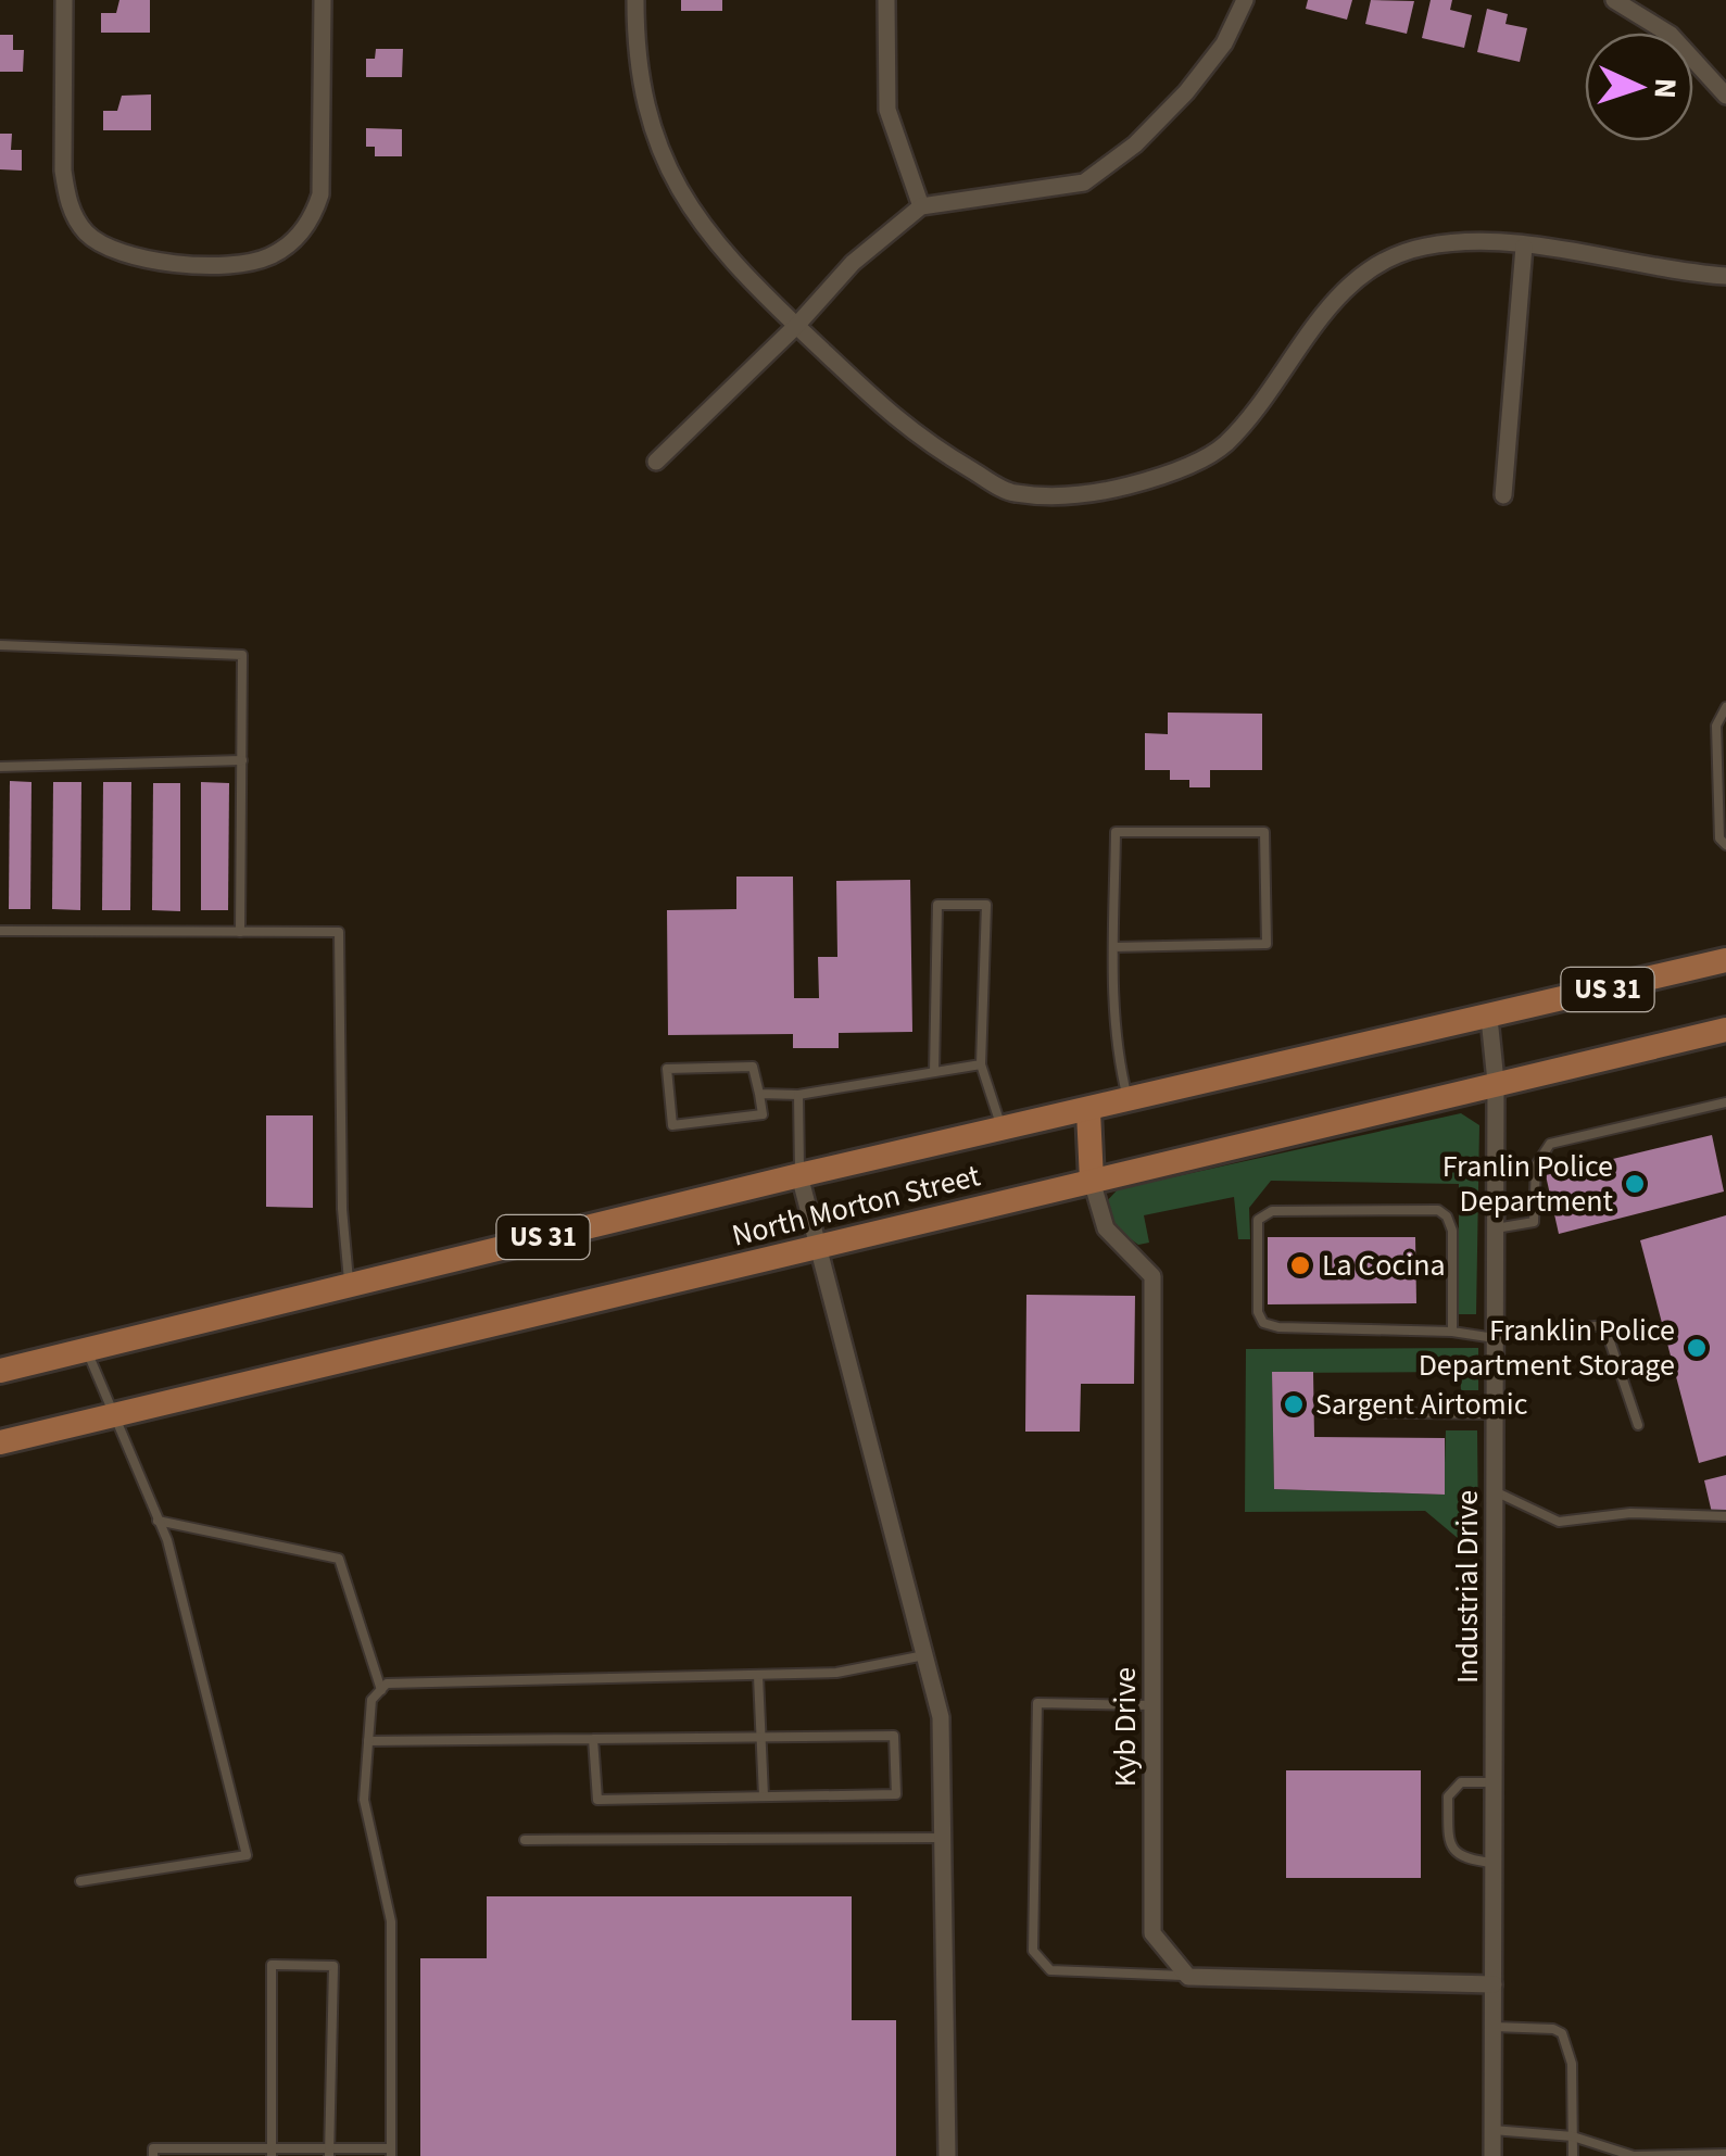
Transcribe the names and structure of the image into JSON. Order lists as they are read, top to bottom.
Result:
{
  "streets": {
    "main road": ["US 31", "North Morton Street"],
    "street": ["Industrial Drive", "Kyb Drive"]
  },
  "crossings": [
    ["North Morton Street", "Industrial Drive"],
    ["North Morton Street", "Kyb Drive"]
  ],
  "places": [
    "Franlin Police Department",
    "La Cocina",
    "Franklin Police Department Storage",
    "Sargent Airtomic"
  ],
  "north": "right"
}
